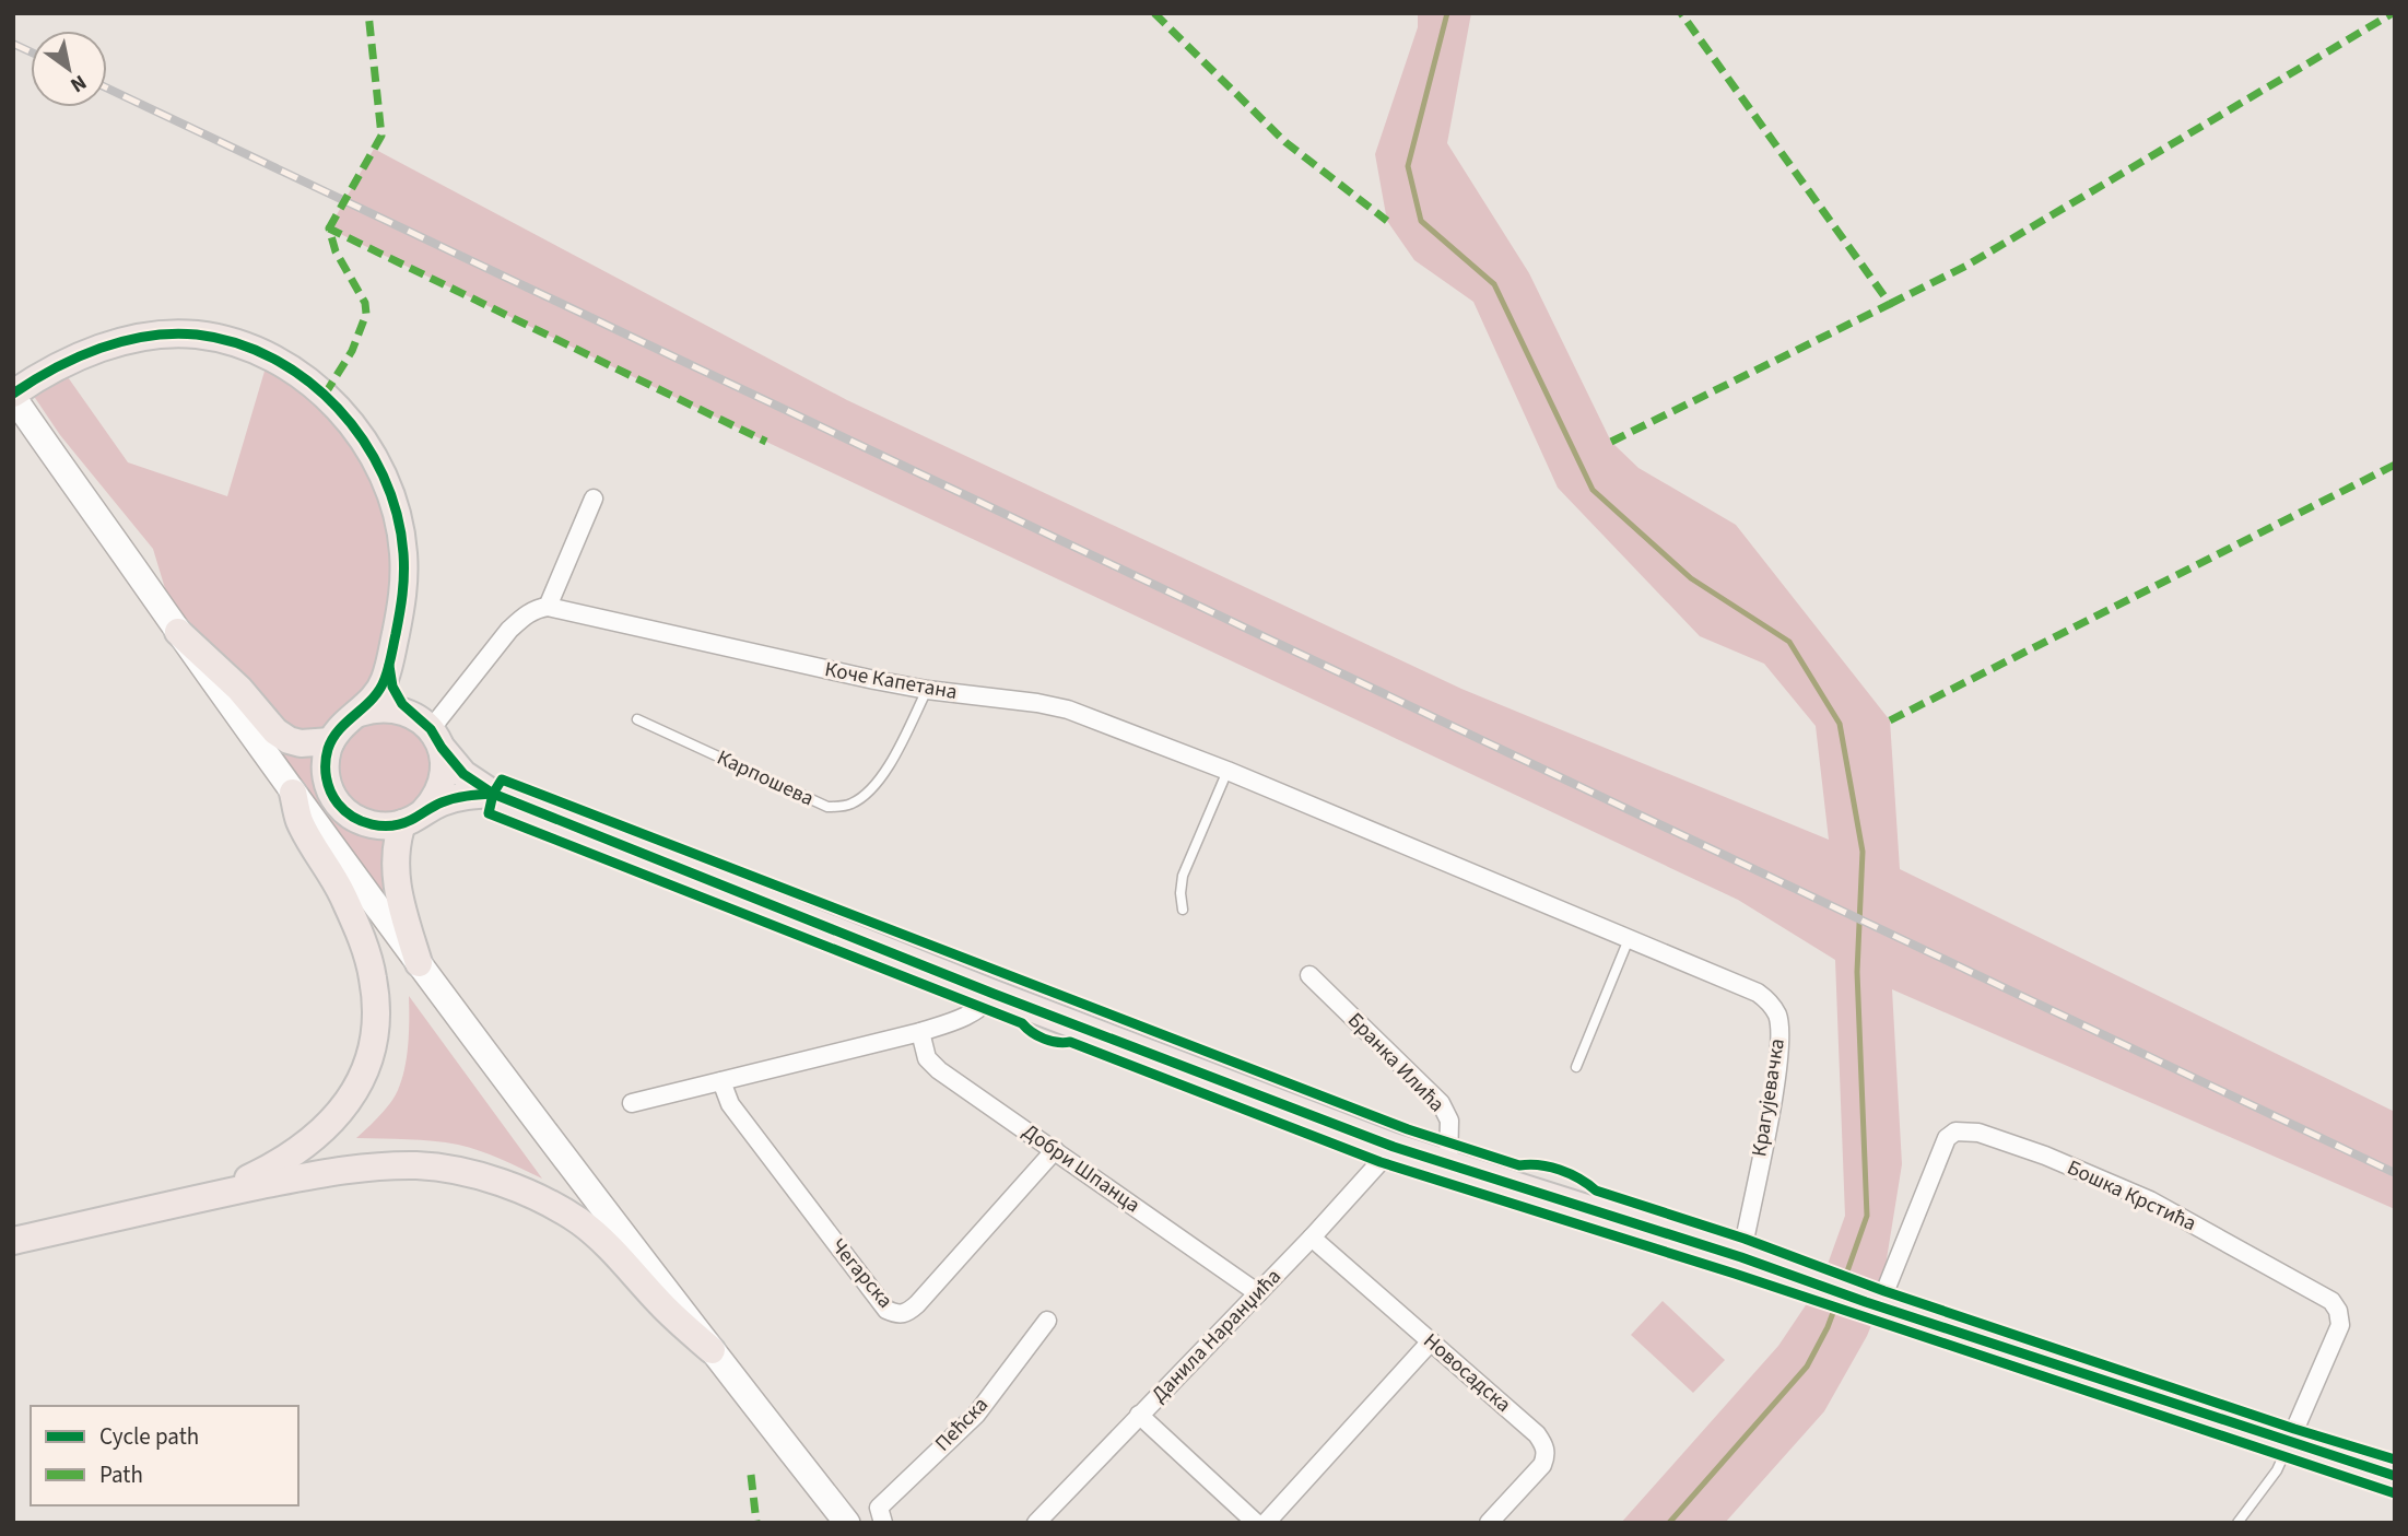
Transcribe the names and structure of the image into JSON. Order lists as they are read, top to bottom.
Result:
{
  "streets": {
    "street": [
      "Коче Капетана",
      "Бранка Илића",
      "Крагујевачка",
      "Добри Шпанца",
      "Бошка Крстића",
      "Чегарска",
      "Данила Наранџића",
      "Новосадска",
      "Пећска"
    ],
    "lane": ["Карпошева"]
  },
  "crossings": [
    ["Коче Капетана", "Карпошева"],
    ["Коче Капетана", "Крагујевачка"],
    ["Добри Шпанца", "Чегарска"],
    ["Добри Шпанца", "Данила Наранџића"],
    ["Данила Наранџића", "Новосадска"]
  ],
  "legend": ["Cycle path", "Path"],
  "north": "bottom right"
}
